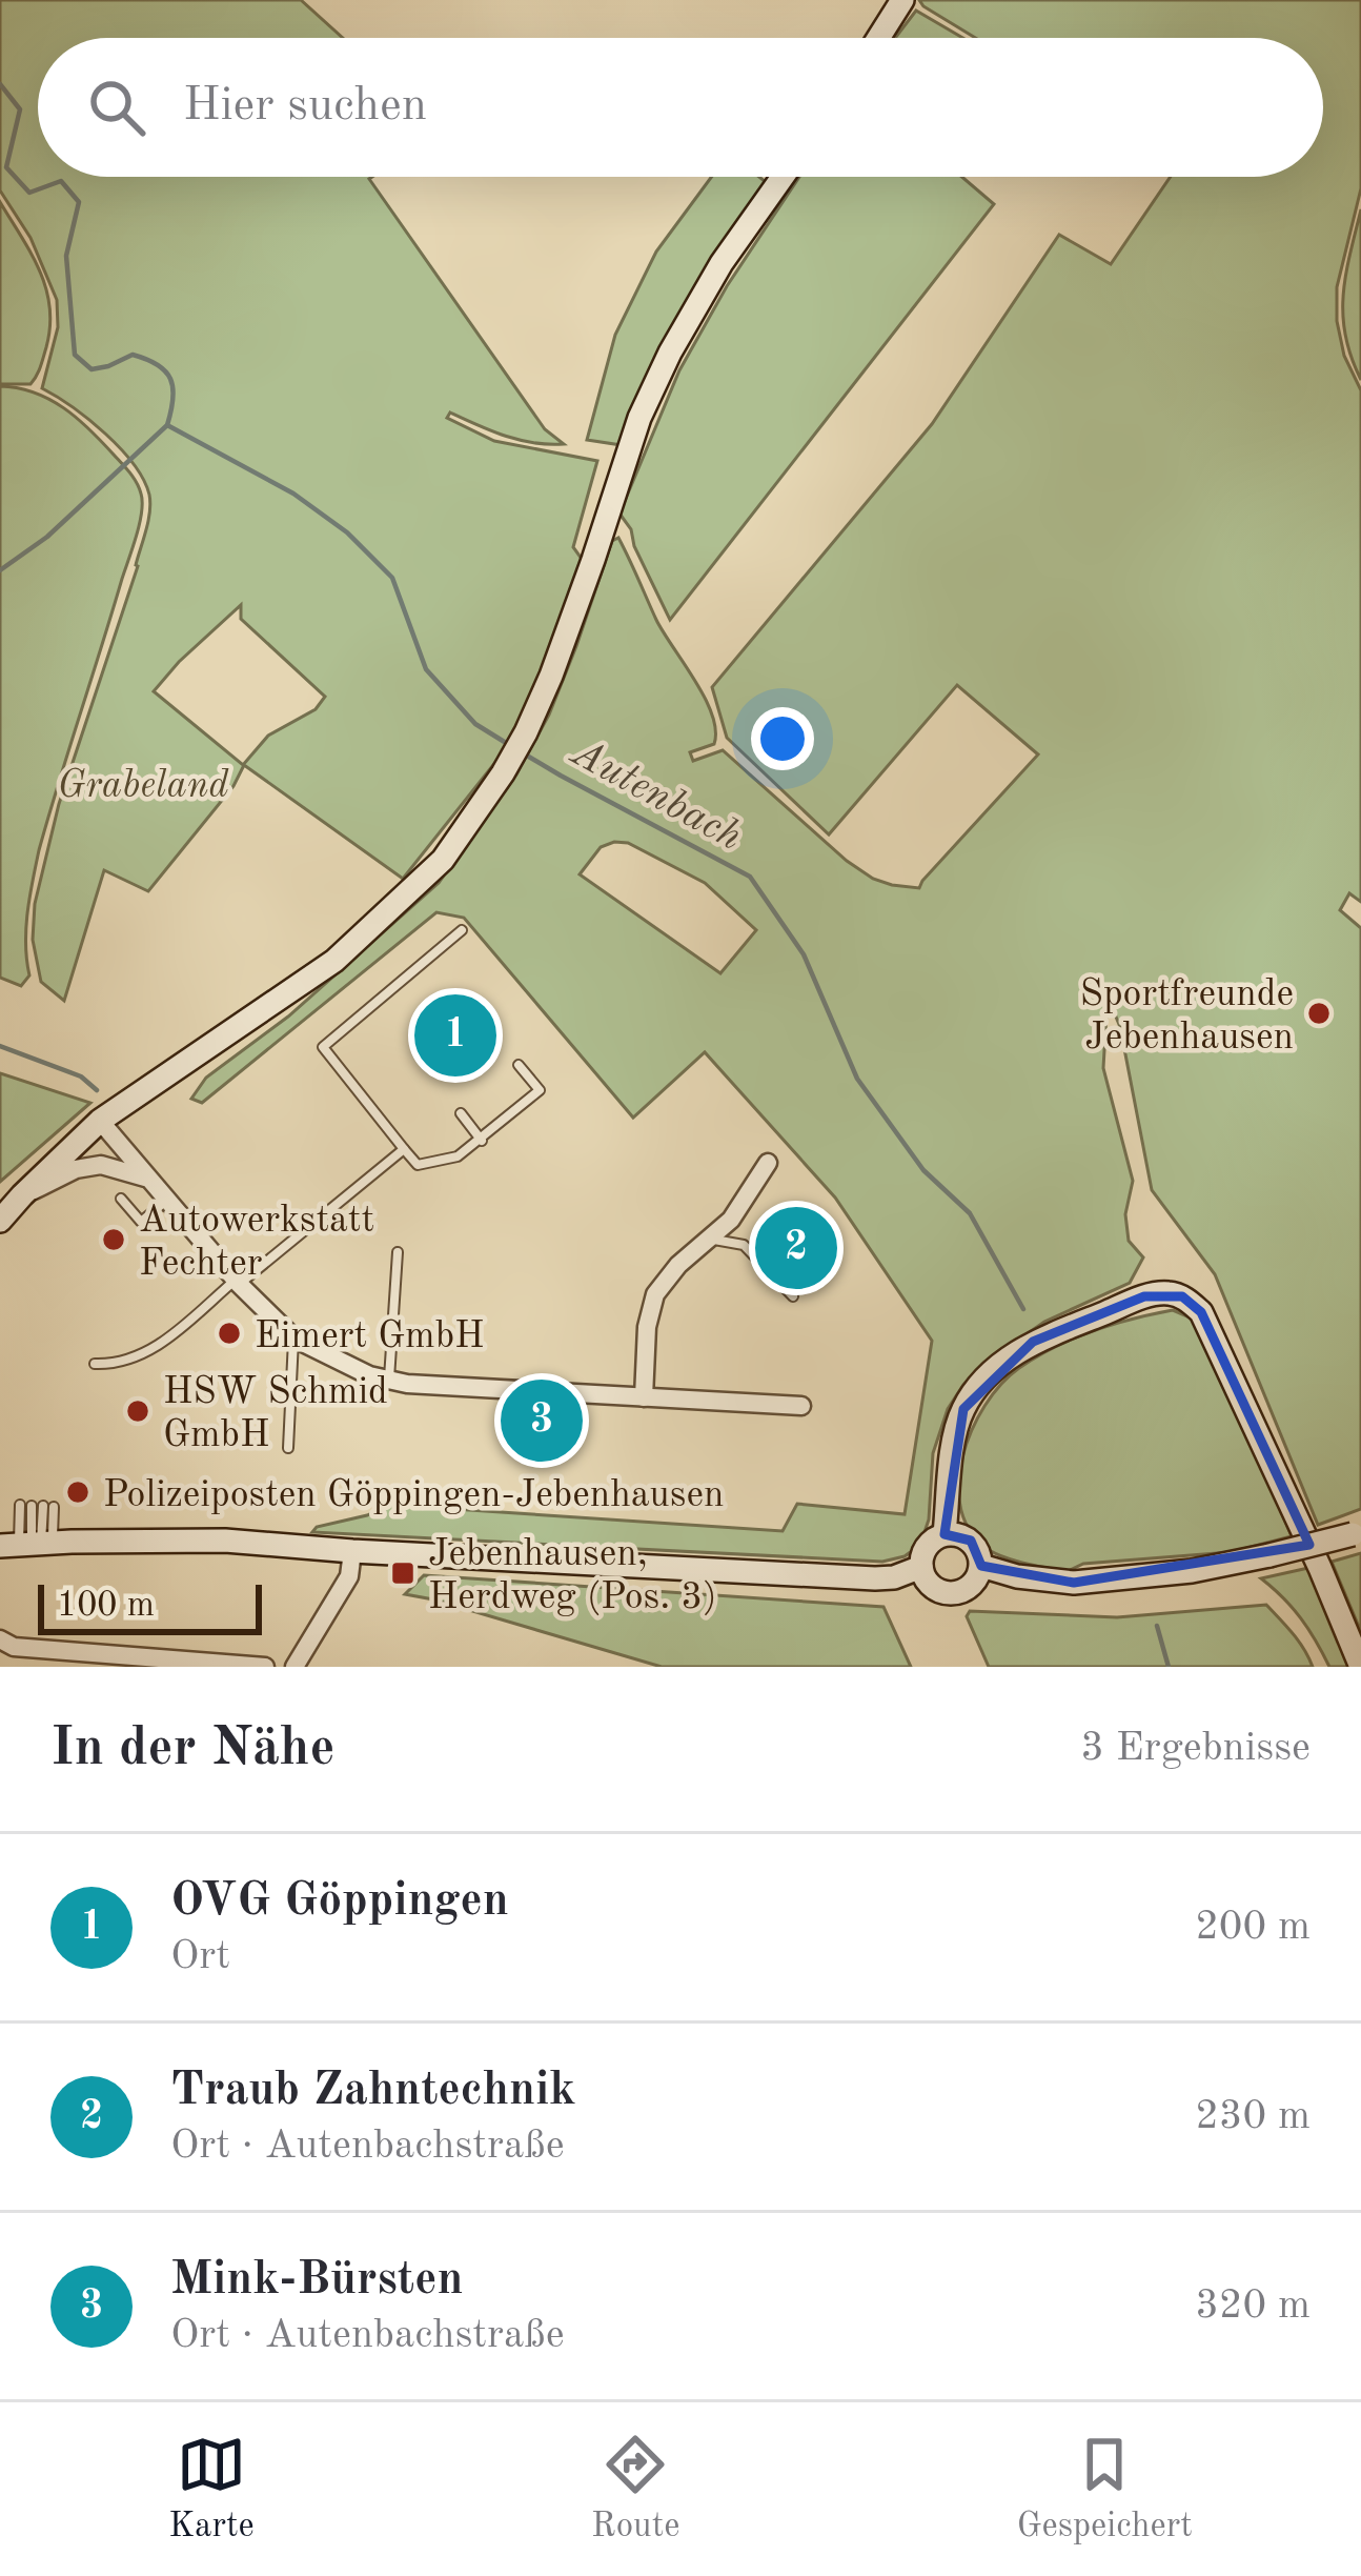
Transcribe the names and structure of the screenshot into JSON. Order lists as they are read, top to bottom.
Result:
{
  "water": ["Autenbach"],
  "parks": ["Grabeland"],
  "places": {
    "other": [
      "Sportfreunde Jebenhausen",
      "Autowerkstatt Fechter",
      "Eimert GmbH",
      "HSW Schmid GmbH",
      "Polizeiposten Göppingen-Jebenhausen"
    ],
    "transit": ["Jebenhausen, Herdweg (Pos. 3)"]
  },
  "scale_bar": "100 m",
  "page": {
    "search": "Hier suchen",
    "pins": ["1", "2", "3"],
    "scale": "100 m",
    "heading": ["In der Nähe", "3 Ergebnisse"],
    "list": [
      {
        "mark": "1",
        "name": "OVG Göppingen",
        "note": "Ort",
        "value": "200 m"
      },
      {
        "mark": "2",
        "name": "Traub Zahntechnik",
        "note": "Ort · Autenbachstraße",
        "value": "230 m"
      },
      {
        "mark": "3",
        "name": "Mink-Bürsten",
        "note": "Ort · Autenbachstraße",
        "value": "320 m"
      }
    ],
    "nav": ["Karte", "Route", "Gespeichert"]
  }
}
